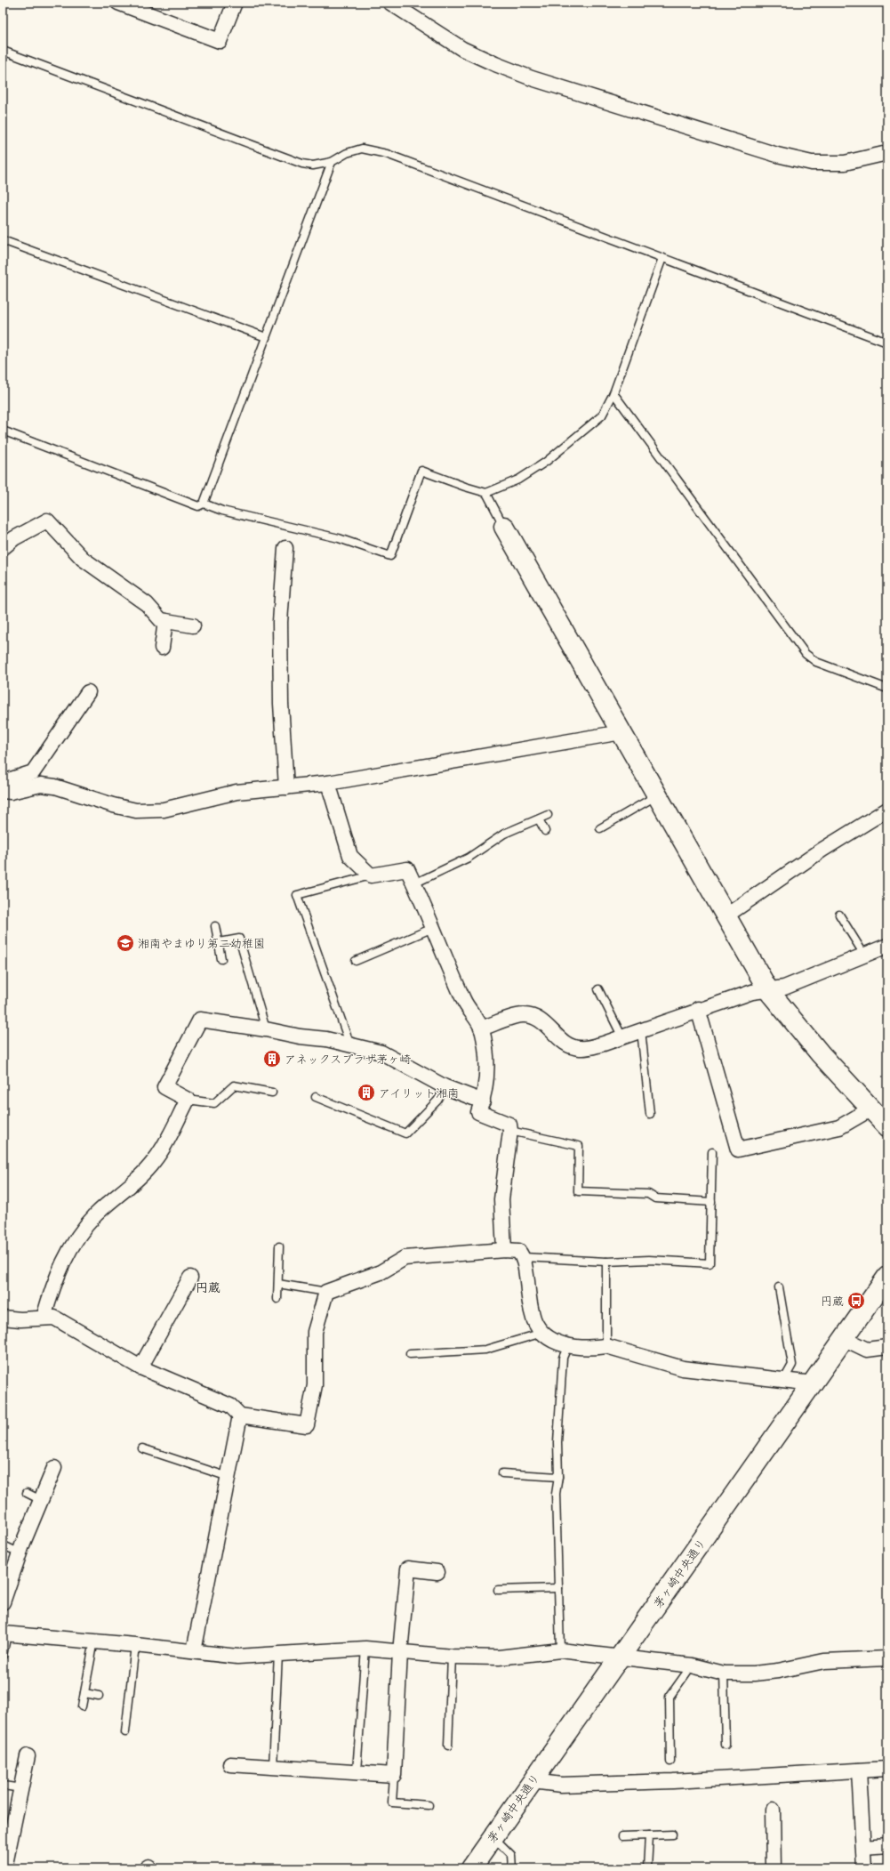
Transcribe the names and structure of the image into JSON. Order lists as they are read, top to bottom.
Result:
{
  "streets": {
    "main road": ["茅ヶ崎中央通り"]
  },
  "districts": ["円蔵"],
  "places": {
    "school or university": ["湘南やまゆり第二幼稚園"],
    "building": ["アネックスプラザ茅ヶ崎", "アイリット湘南"],
    "bus stop": ["円蔵"]
  }
}
